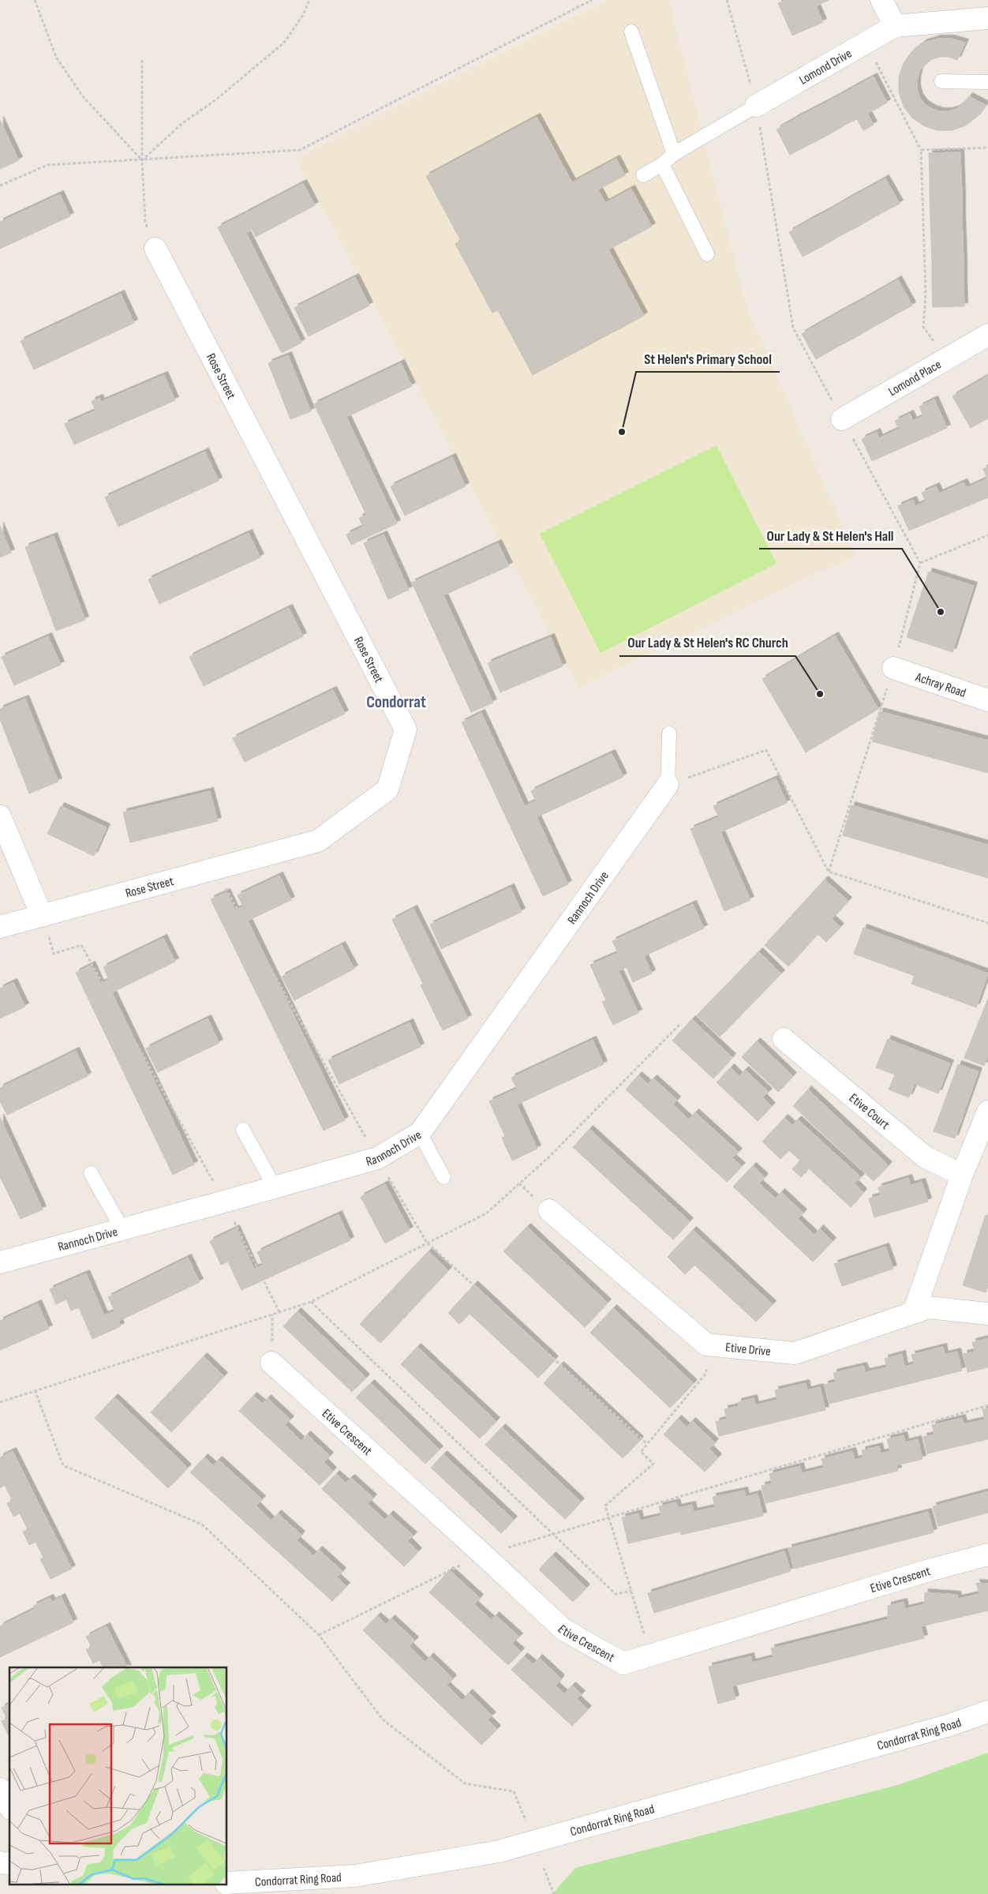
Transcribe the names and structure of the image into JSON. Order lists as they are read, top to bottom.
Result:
{
  "streets": {
    "street": [
      "Lomond Drive",
      "Rose Street",
      "Lomond Place",
      "Achray Road",
      "Rannoch Drive",
      "Etive Court",
      "Etive Drive",
      "Etive Crescent",
      "Condorrat Ring Road"
    ]
  },
  "districts": ["Condorrat"],
  "places": ["St Helen's Primary School", "Our Lady & St Helen's Hall", "Our Lady & St Helen's RC Church"]
}
